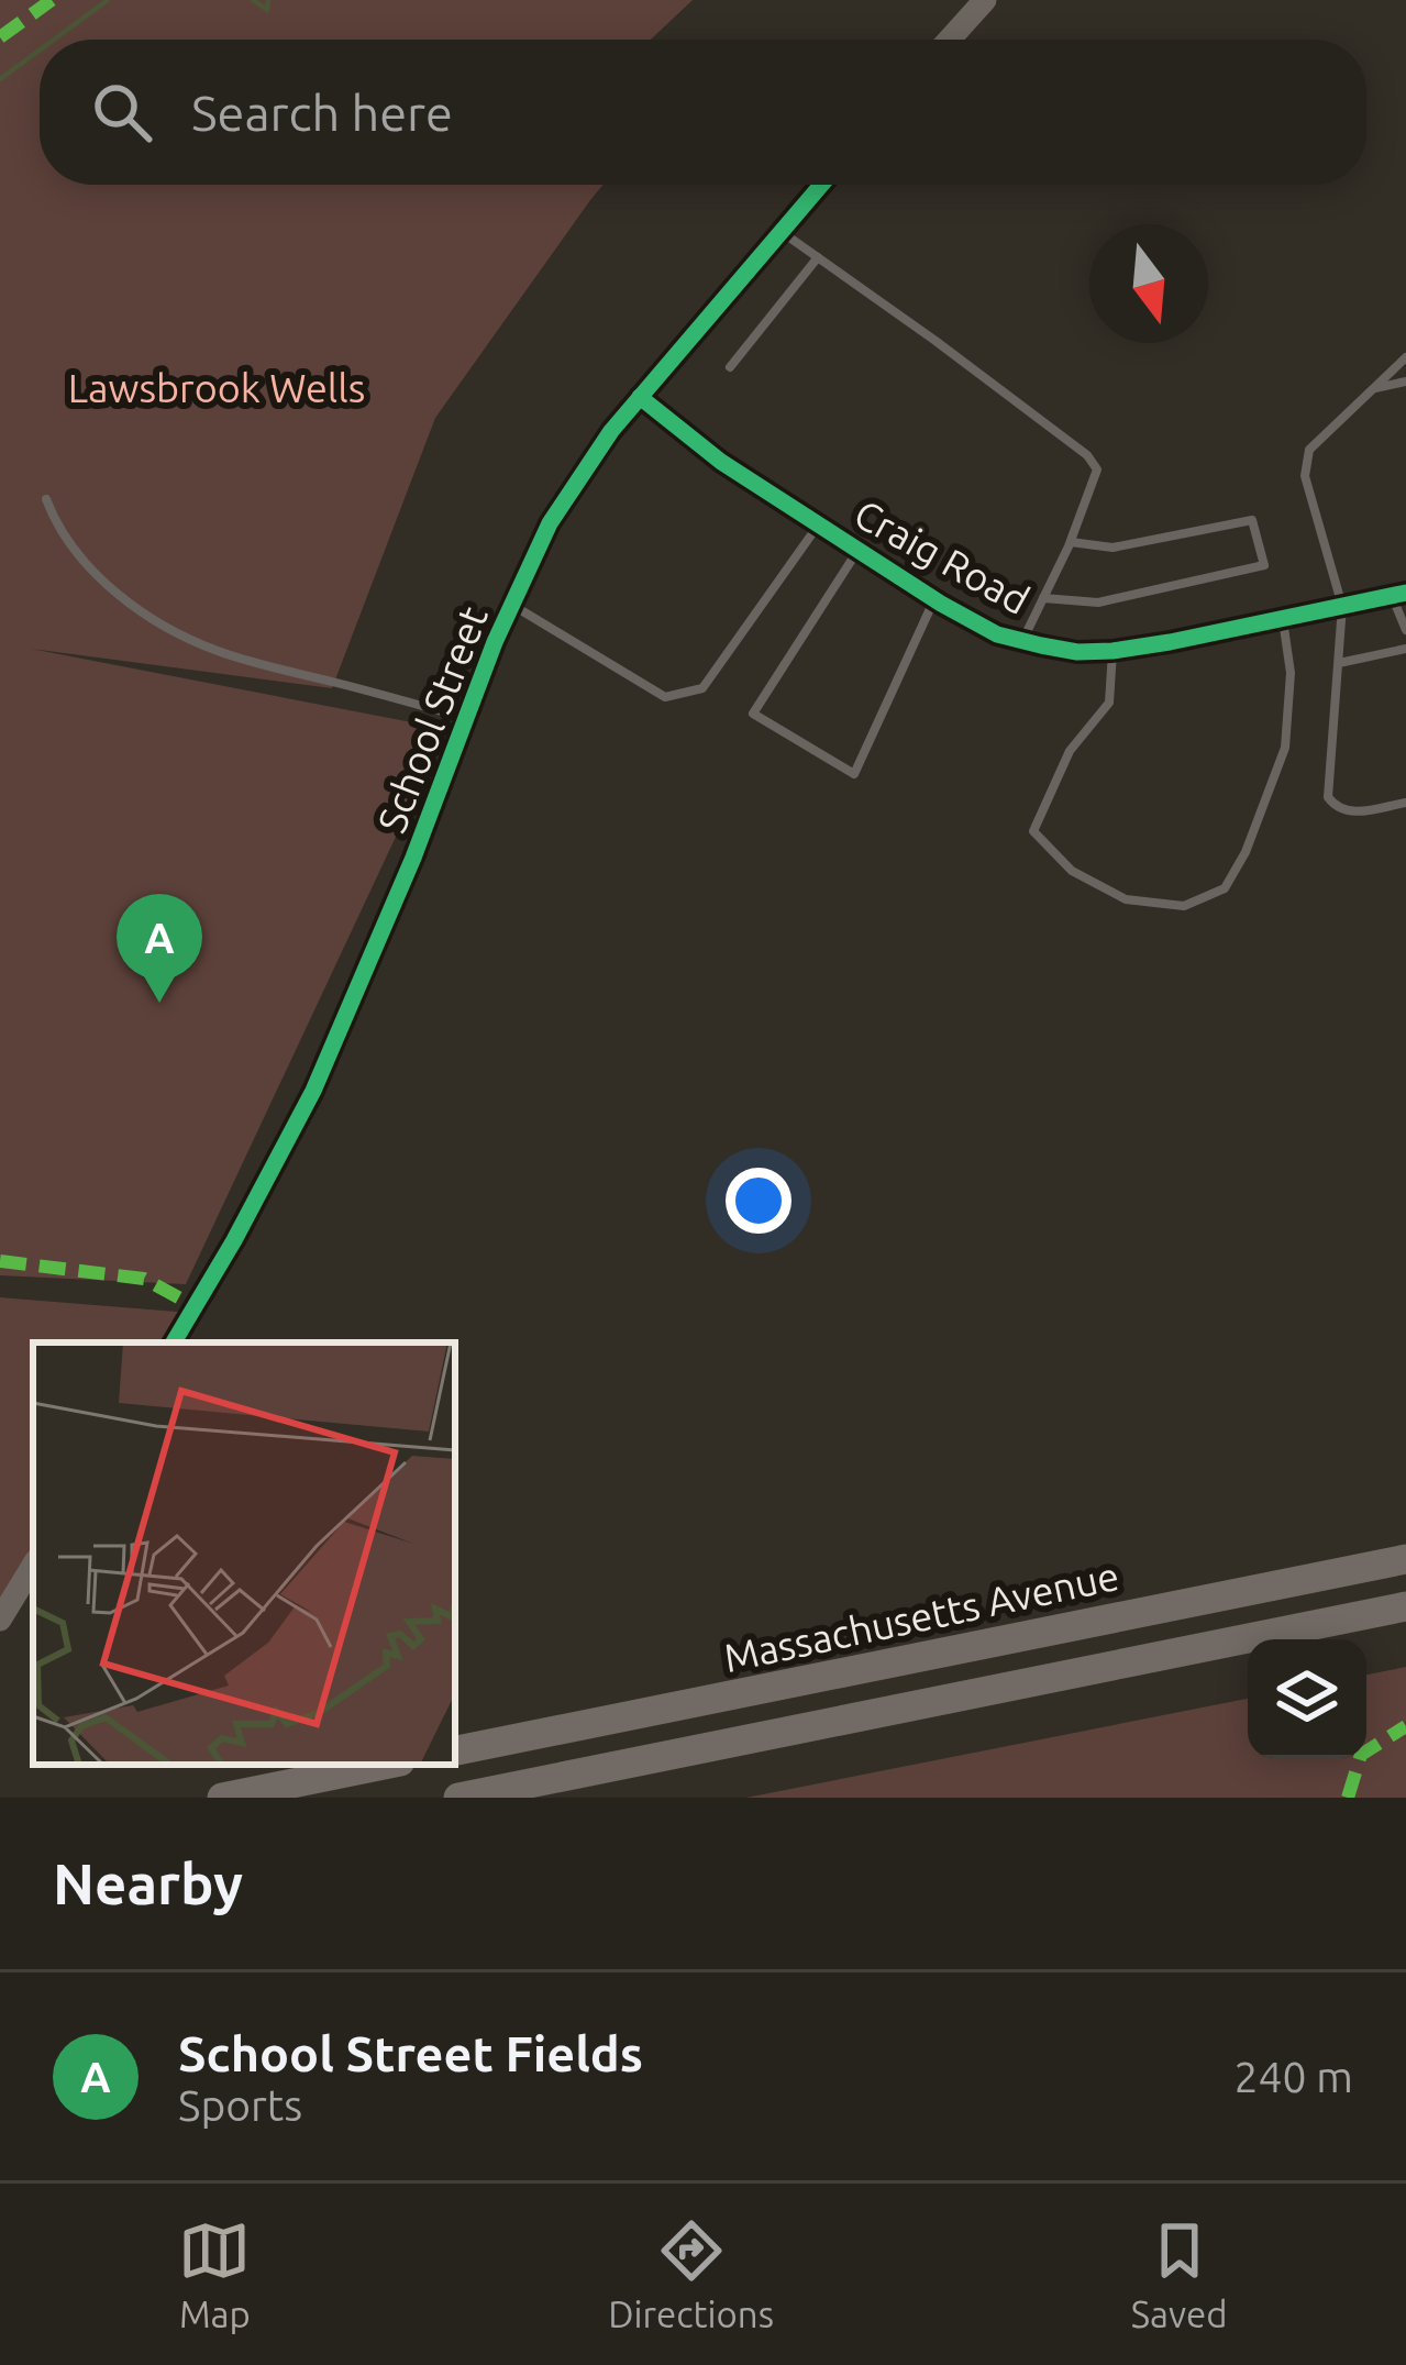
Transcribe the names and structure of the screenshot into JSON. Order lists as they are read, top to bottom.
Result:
{
  "streets": {
    "highway": ["Massachusetts Avenue"],
    "street": ["Craig Road", "School Street"]
  },
  "crossings": [
    ["Craig Road", "School Street"]
  ],
  "parks": ["Lawsbrook Wells"],
  "north": "bottom",
  "page": {
    "search": "Search here",
    "pins": "A",
    "heading": "Nearby",
    "list": [
      {
        "mark": "A",
        "name": "School Street Fields",
        "note": "Sports",
        "value": "240 m"
      }
    ],
    "nav": ["Map", "Directions", "Saved"]
  }
}
